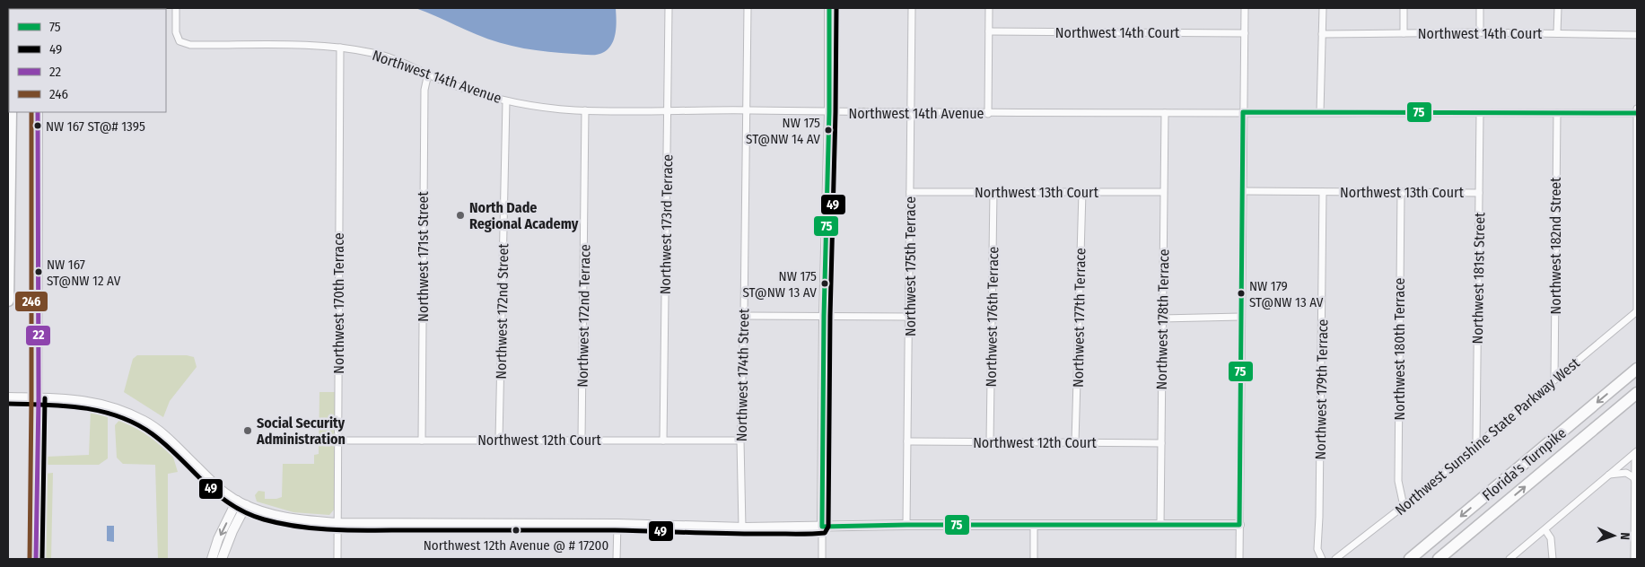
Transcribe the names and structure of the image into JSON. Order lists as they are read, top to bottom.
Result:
{
  "streets": {
    "highway": ["Florida's Turnpike"],
    "street": [
      "Northwest 14th Court",
      "Northwest 14th Avenue",
      "Northwest 13th Court",
      "Northwest 173rd Terrace",
      "Northwest 182nd Street",
      "Northwest 171st Street",
      "Northwest 175th Terrace",
      "Northwest 181st Street",
      "Northwest 170th Terrace",
      "Northwest 172nd Street",
      "Northwest 172nd Terrace",
      "Northwest 176th Terrace",
      "Northwest 177th Terrace",
      "Northwest 178th Terrace",
      "Northwest 180th Terrace",
      "Northwest 174th Street",
      "Northwest 179th Terrace",
      "Northwest Sunshine State Parkway West",
      "Northwest 12th Court"
    ]
  },
  "crossings": [
    ["Northwest 14th Avenue", "Northwest 173rd Terrace"],
    ["Northwest 14th Avenue", "Northwest 182nd Street"],
    ["Northwest 14th Avenue", "Northwest 171st Street"],
    ["Northwest 14th Avenue", "Northwest 175th Terrace"],
    ["Northwest 14th Avenue", "Northwest 181st Street"],
    ["Northwest 14th Avenue", "Northwest 170th Terrace"],
    ["Northwest 14th Avenue", "Northwest 172nd Street"],
    ["Northwest 14th Avenue", "Northwest 172nd Terrace"],
    ["Northwest 14th Avenue", "Northwest 178th Terrace"],
    ["Northwest 14th Avenue", "Northwest 174th Street"],
    ["Northwest 13th Court", "Northwest 175th Terrace"],
    ["Northwest 13th Court", "Northwest 181st Street"],
    ["Northwest 13th Court", "Northwest 176th Terrace"],
    ["Northwest 13th Court", "Northwest 177th Terrace"],
    ["Northwest 13th Court", "Northwest 178th Terrace"],
    ["Northwest 13th Court", "Northwest 180th Terrace"],
    ["Northwest 13th Court", "Northwest 179th Terrace"],
    ["Northwest 173rd Terrace", "Northwest 12th Court"],
    ["Northwest 182nd Street", "Northwest Sunshine State Parkway West"],
    ["Northwest 171st Street", "Northwest 12th Court"],
    ["Northwest 175th Terrace", "Northwest 12th Court"],
    ["Northwest 181st Street", "Northwest Sunshine State Parkway West"],
    ["Northwest 170th Terrace", "Northwest 12th Court"],
    ["Northwest 172nd Street", "Northwest 12th Court"],
    ["Northwest 172nd Terrace", "Northwest 12th Court"],
    ["Northwest 176th Terrace", "Northwest 12th Court"],
    ["Northwest 177th Terrace", "Northwest 12th Court"],
    ["Northwest 178th Terrace", "Northwest 12th Court"],
    ["Northwest 180th Terrace", "Northwest Sunshine State Parkway West"],
    ["Northwest 174th Street", "Northwest 12th Court"]
  ],
  "places": [
    "NW 167 ST@# 1395",
    "NW 175 ST@NW 14 AV",
    "North Dade Regional Academy",
    "NW 167 ST@NW 12 AV",
    "NW 175 ST@NW 13 AV",
    "NW 179 ST@NW 13 AV",
    "Social Security Administration",
    "Northwest 12th Avenue @ # 17200"
  ],
  "lines": [
    "transit line 75",
    "transit line 49",
    "transit line 22",
    "transit line 246"
  ],
  "legend": [
    "75",
    "49",
    "22",
    "246"
  ],
  "north": "right"
}
